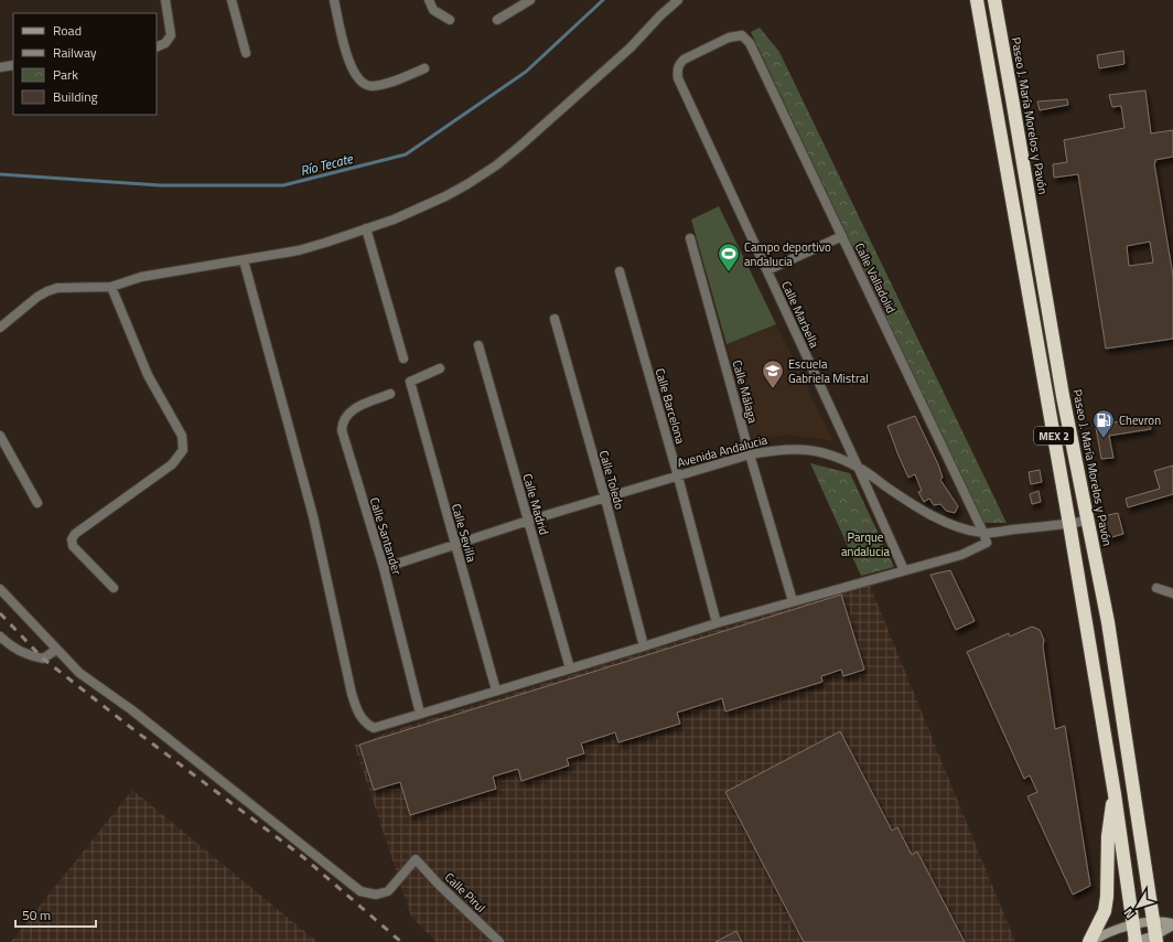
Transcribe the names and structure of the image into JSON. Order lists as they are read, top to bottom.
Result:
{
  "streets": {
    "highway": ["Paseo J. María Morelos y Pavón", "MEX 2"],
    "street": [
      "Calle Valladolid",
      "Calle Marbella",
      "Calle Málaga",
      "Calle Barcelona",
      "Avenida Andalucia",
      "Calle Toledo",
      "Calle Madrid",
      "Calle Sevilla",
      "Calle Santander",
      "Calle Pirul"
    ]
  },
  "crossings": [
    ["Paseo J. María Morelos y Pavón", "Avenida Andalucia"],
    ["Calle Valladolid", "Calle Marbella"],
    ["Calle Valladolid", "Avenida Andalucia"],
    ["Calle Marbella", "Avenida Andalucia"],
    ["Calle Málaga", "Avenida Andalucia"],
    ["Calle Barcelona", "Avenida Andalucia"],
    ["MEX 2", "Avenida Andalucia"],
    ["Avenida Andalucia", "Calle Toledo"],
    ["Avenida Andalucia", "Calle Madrid"],
    ["Avenida Andalucia", "Calle Sevilla"],
    ["Avenida Andalucia", "Calle Santander"]
  ],
  "water": ["Río Tecate"],
  "parks": ["Parque andalucia"],
  "places": {
    "sports": ["Campo deportivo andalucia"],
    "school or university": ["Escuela Gabriela Mistral"],
    "fuel station": ["Chevron"]
  },
  "legend": [
    "Road",
    "Railway",
    "Park",
    "Building"
  ],
  "scale_bar": "50 m",
  "north": "bottom left"
}
